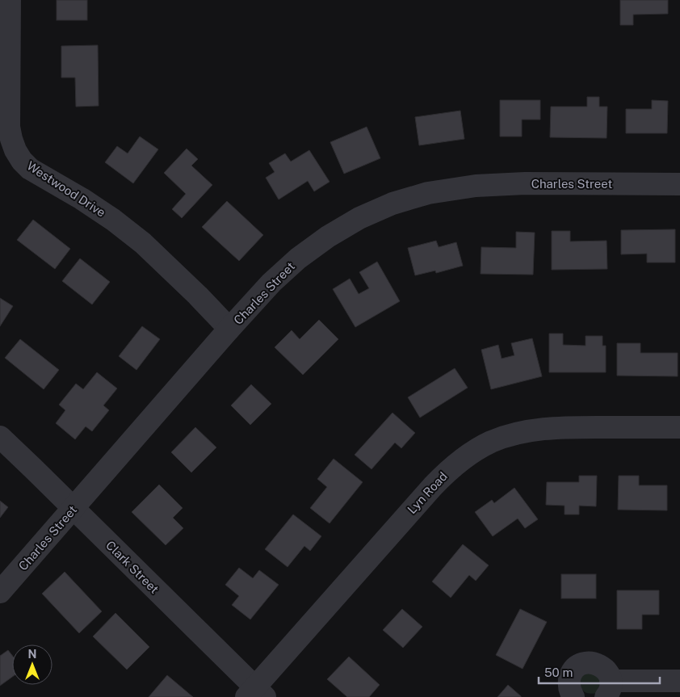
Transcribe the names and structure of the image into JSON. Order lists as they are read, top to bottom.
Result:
{
  "streets": {
    "street": [
      "Charles Street",
      "Westwood Drive",
      "Lyn Road",
      "Clark Street"
    ]
  },
  "crossings": [
    ["Charles Street", "Westwood Drive"],
    ["Charles Street", "Clark Street"],
    ["Lyn Road", "Clark Street"]
  ],
  "scale_bar": "50 m",
  "north": "top"
}
